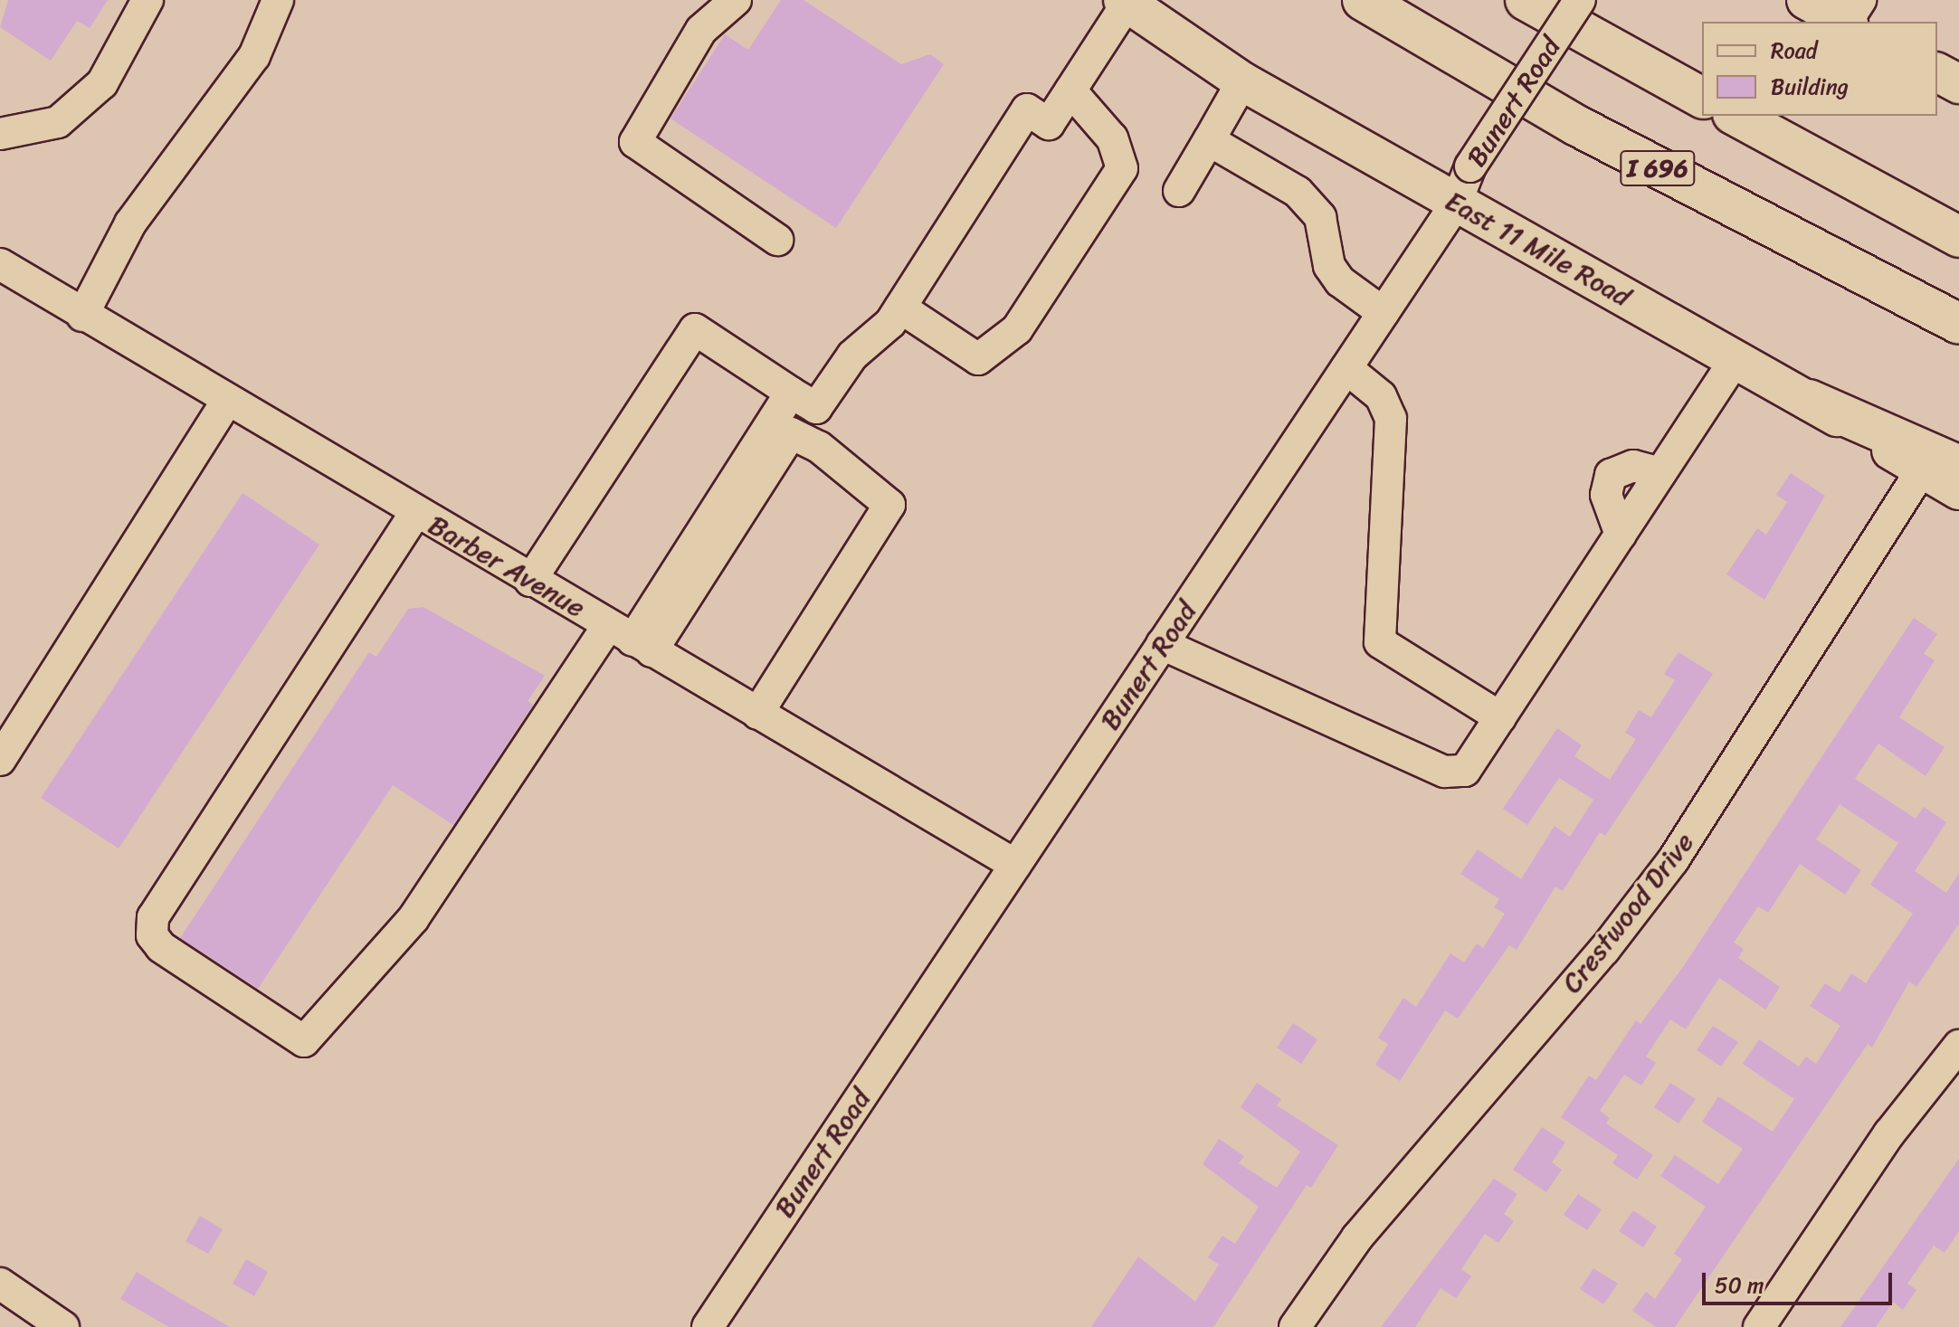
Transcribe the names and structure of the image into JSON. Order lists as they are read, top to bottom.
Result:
{
  "streets": {
    "highway": ["I 696"],
    "main road": ["East 11 Mile Road"],
    "street": ["Bunert Road", "Barber Avenue", "Crestwood Drive"]
  },
  "crossings": [
    ["Bunert Road", "East 11 Mile Road"],
    ["Bunert Road", "Barber Avenue"]
  ],
  "legend": ["Road", "Building"],
  "scale_bar": "50 m"
}
